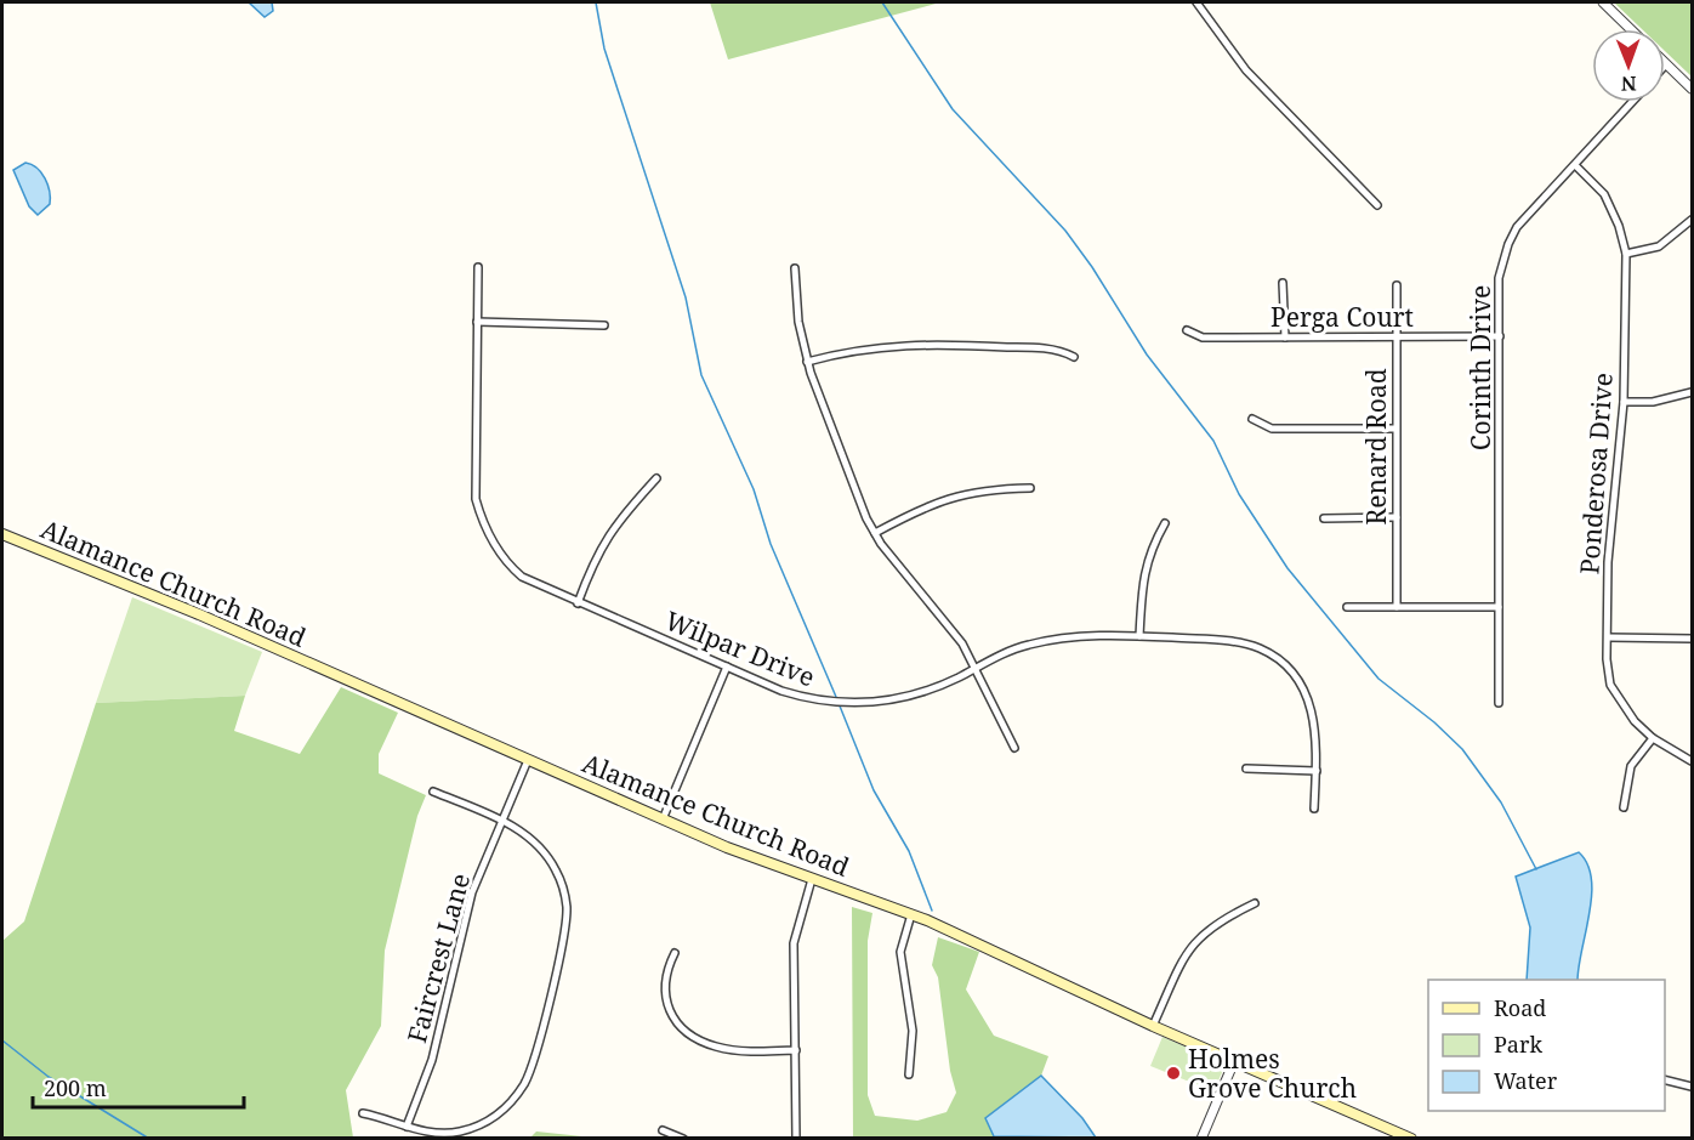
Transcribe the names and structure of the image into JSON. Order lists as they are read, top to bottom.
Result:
{
  "streets": {
    "main road": ["Alamance Church Road"],
    "street": [
      "Perga Court",
      "Corinth Drive",
      "Renard Road",
      "Ponderosa Drive",
      "Wilpar Drive",
      "Faircrest Lane"
    ]
  },
  "crossings": [
    ["Perga Court", "Corinth Drive"],
    ["Perga Court", "Renard Road"],
    ["Corinth Drive", "Ponderosa Drive"],
    ["Alamance Church Road", "Faircrest Lane"]
  ],
  "places": ["Holmes Grove Church"],
  "legend": ["Road", "Park", "Water"],
  "scale_bar": "200 m",
  "north": "bottom"
}
